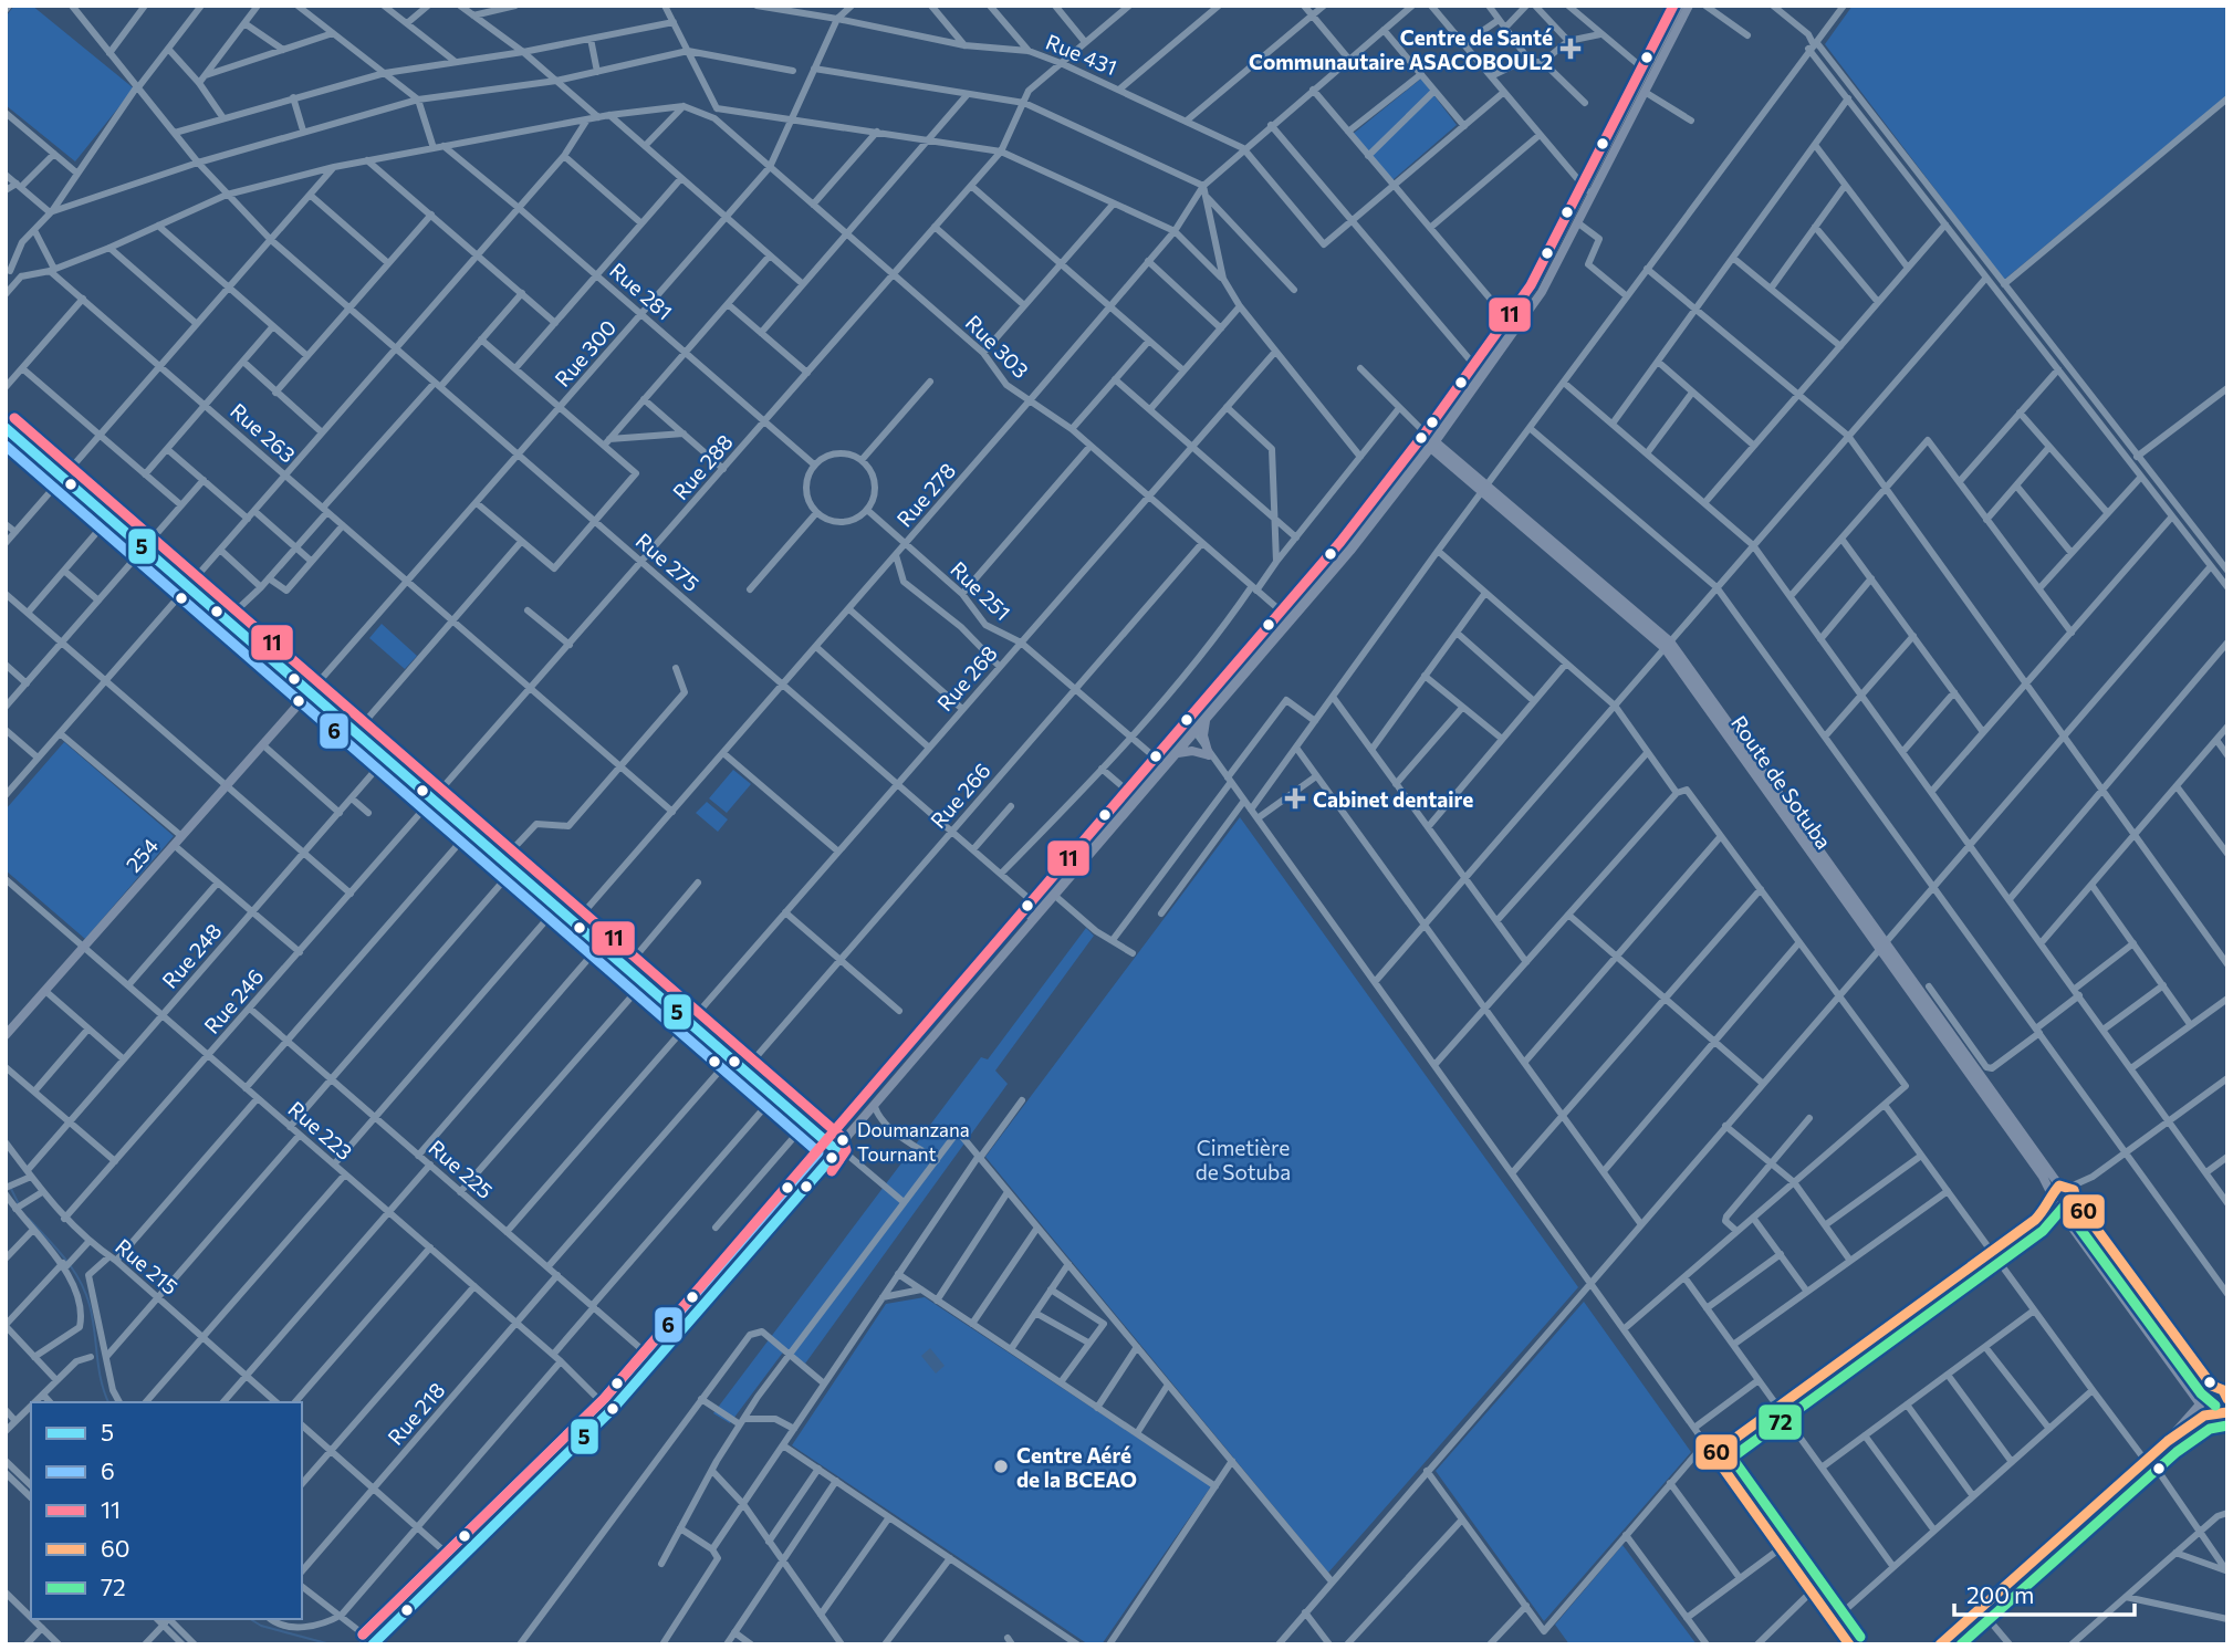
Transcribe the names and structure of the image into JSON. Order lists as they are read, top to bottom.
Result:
{
  "streets": {
    "main road": ["Route de Sotuba", "254"],
    "street": [
      "Rue 431",
      "Rue 281",
      "Rue 303",
      "Rue 300",
      "Rue 263",
      "Rue 288",
      "Rue 278",
      "Rue 275",
      "Rue 251",
      "Rue 268",
      "Rue 266",
      "Rue 248",
      "Rue 246",
      "Rue 223",
      "Rue 225",
      "Rue 215",
      "Rue 218"
    ]
  },
  "crossings": [
    ["Rue 431", "Rue 300"],
    ["Rue 431", "Rue 288"],
    ["Rue 431", "Rue 278"],
    ["Rue 281", "Rue 300"],
    ["Rue 281", "Rue 288"],
    ["Rue 281", "Rue 251"],
    ["Rue 303", "Rue 300"],
    ["Rue 303", "Rue 288"],
    ["Rue 303", "Rue 278"],
    ["Rue 303", "Rue 268"],
    ["Rue 303", "Rue 266"],
    ["Rue 300", "Rue 263"],
    ["Rue 300", "Rue 275"],
    ["Rue 300", "254"],
    ["Rue 263", "Rue 288"],
    ["Rue 263", "Rue 278"],
    ["Rue 288", "Rue 275"],
    ["Rue 288", "Rue 246"],
    ["Rue 278", "Rue 275"],
    ["Rue 278", "Rue 251"],
    ["Rue 275", "Rue 268"],
    ["Rue 275", "Rue 266"],
    ["Rue 251", "Rue 268"],
    ["Rue 251", "Rue 266"],
    ["Rue 268", "Rue 225"],
    ["254", "Rue 223"],
    ["Rue 248", "Rue 223"],
    ["Rue 248", "Rue 215"],
    ["Rue 246", "Rue 223"],
    ["Rue 246", "Rue 225"],
    ["Rue 246", "Rue 215"],
    ["Rue 223", "Rue 218"],
    ["Rue 225", "Rue 218"]
  ],
  "parks": ["Cimetière de Sotuba"],
  "places": {
    "health": ["Centre de Santé Communautaire ASACOBOUL2", "Cabinet dentaire"],
    "other": ["Doumanzana Tournant", "Centre Aéré de la BCEAO"]
  },
  "lines": [
    "transit line 11",
    "transit line 5",
    "transit line 6",
    "transit line 60",
    "transit line 72"
  ],
  "legend": [
    "5",
    "6",
    "11",
    "60",
    "72"
  ],
  "scale_bar": "200 m"
}
